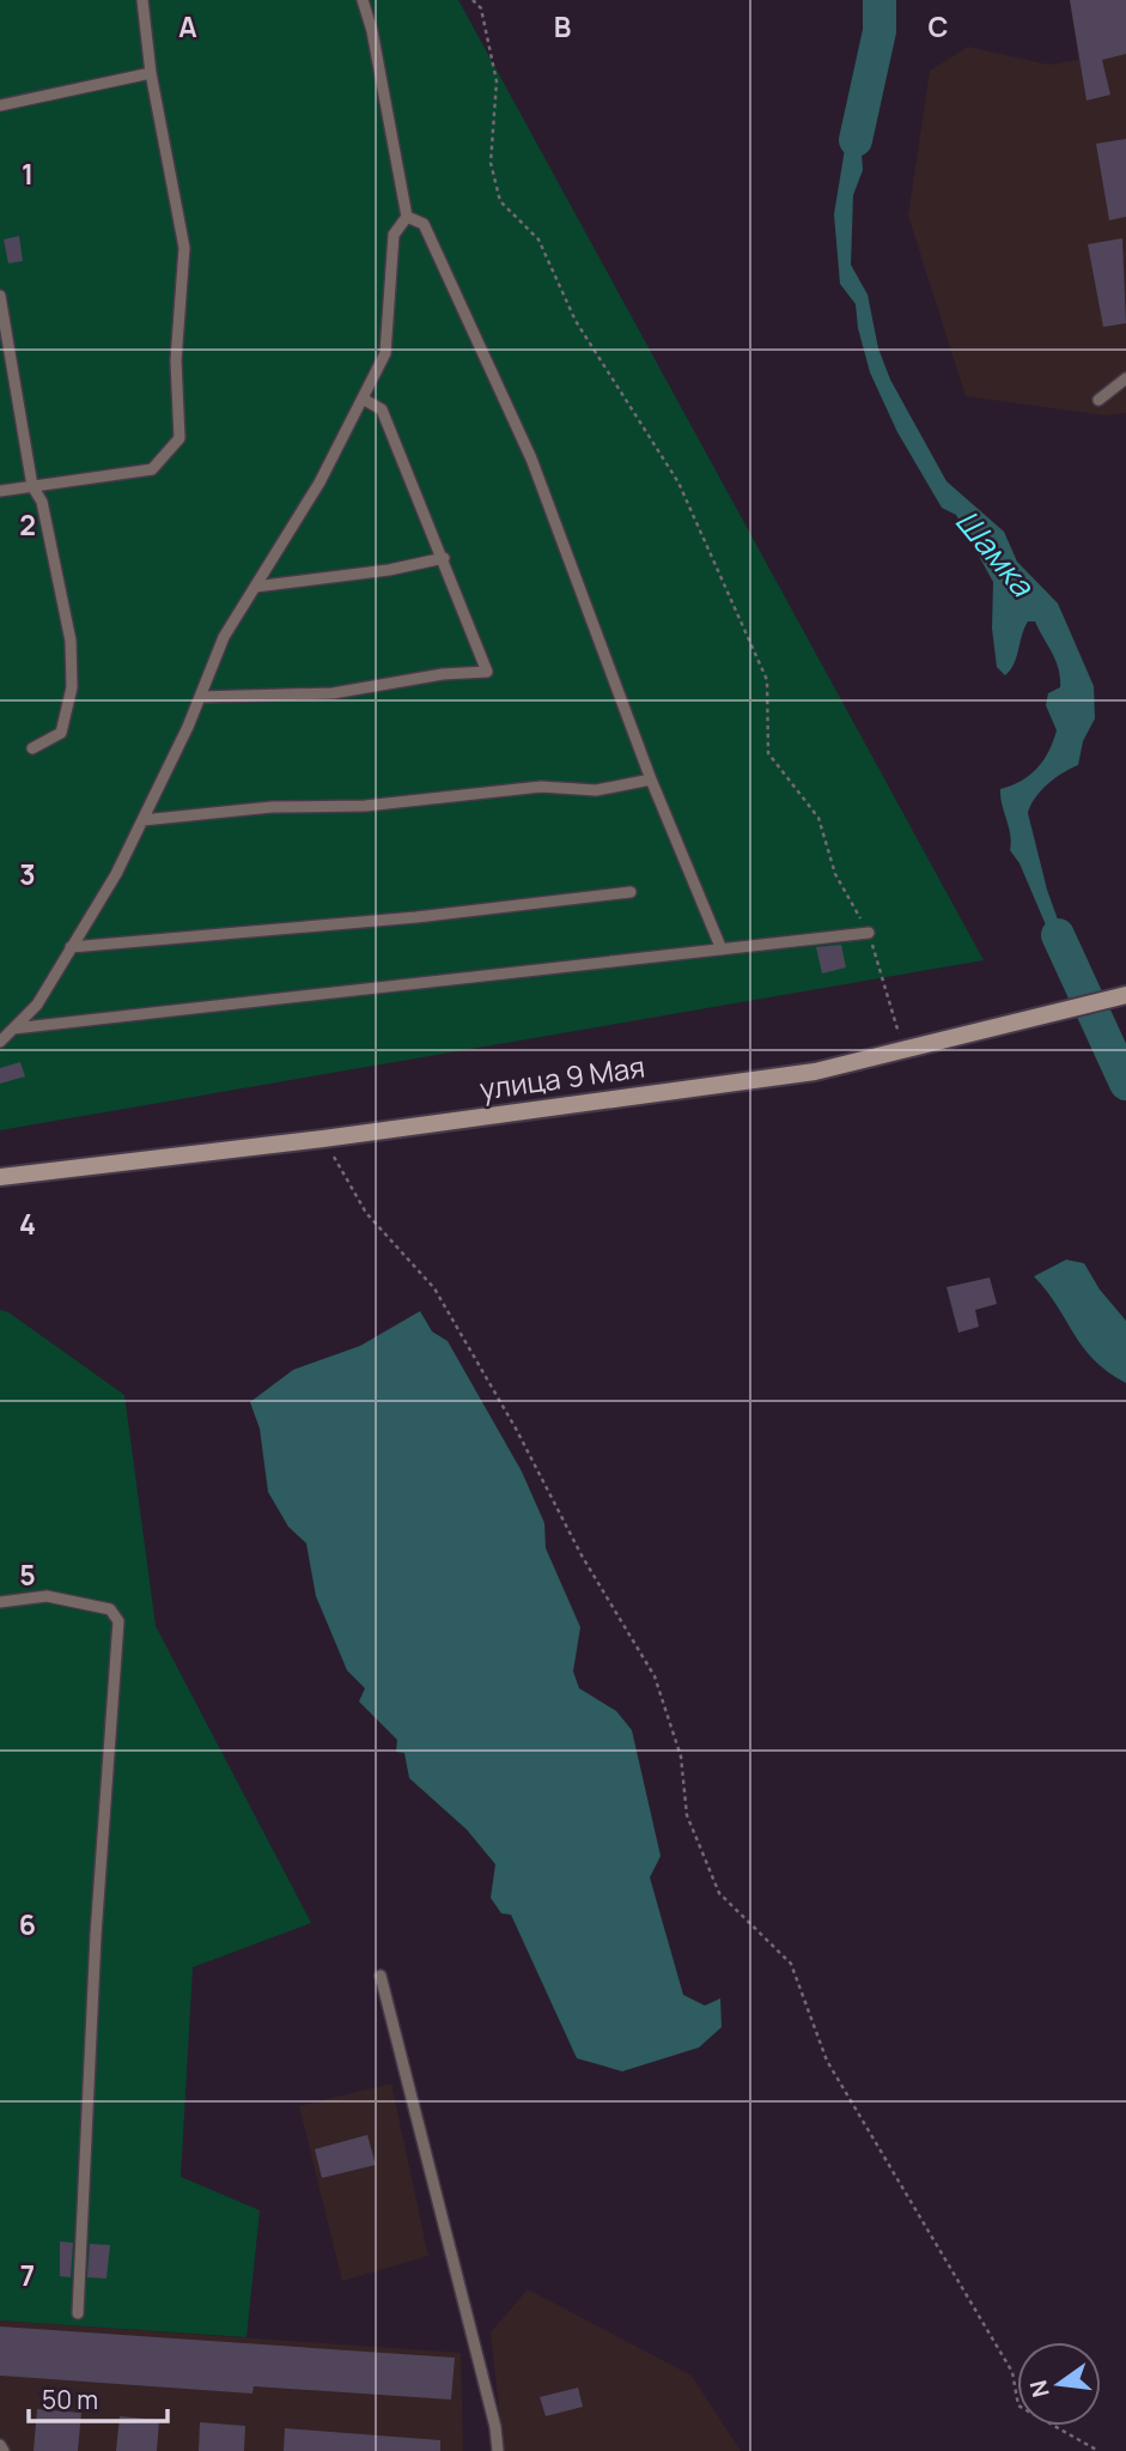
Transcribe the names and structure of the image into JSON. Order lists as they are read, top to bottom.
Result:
{
  "streets": {
    "main road": ["улица 9 Мая"]
  },
  "water": ["Шамка"],
  "scale_bar": "50 m",
  "north": "left",
  "grid": {
    "columns": ["A", "B", "C"],
    "rows": [
      "1",
      "2",
      "3",
      "4",
      "5",
      "6",
      "7"
    ]
  }
}
